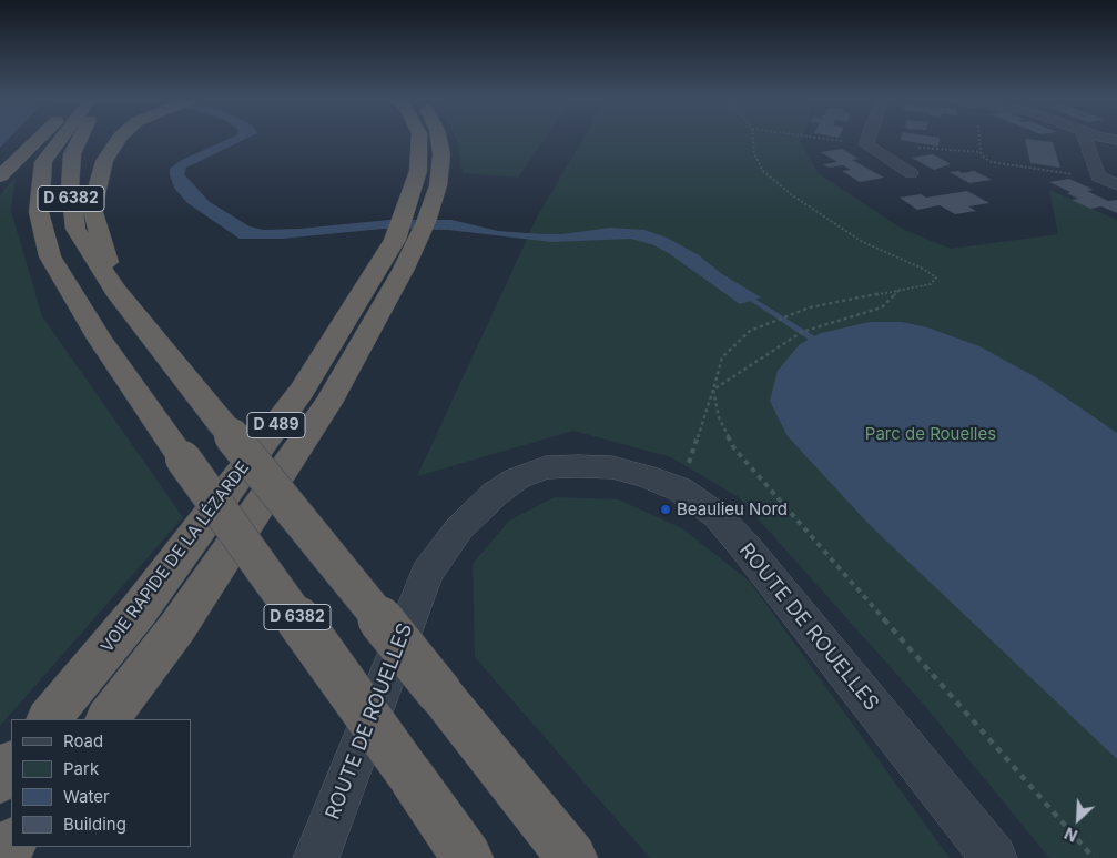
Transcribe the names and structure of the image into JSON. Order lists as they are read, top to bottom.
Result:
{
  "streets": {
    "highway": ["D 6382", "D 489", "VOIE RAPIDE DE LA LÉZARDE"],
    "street": ["ROUTE DE ROUELLES"]
  },
  "parks": ["Parc de Rouelles"],
  "places": ["Beaulieu Nord"],
  "legend": [
    "Road",
    "Park",
    "Water",
    "Building"
  ],
  "north": "bottom left"
}
